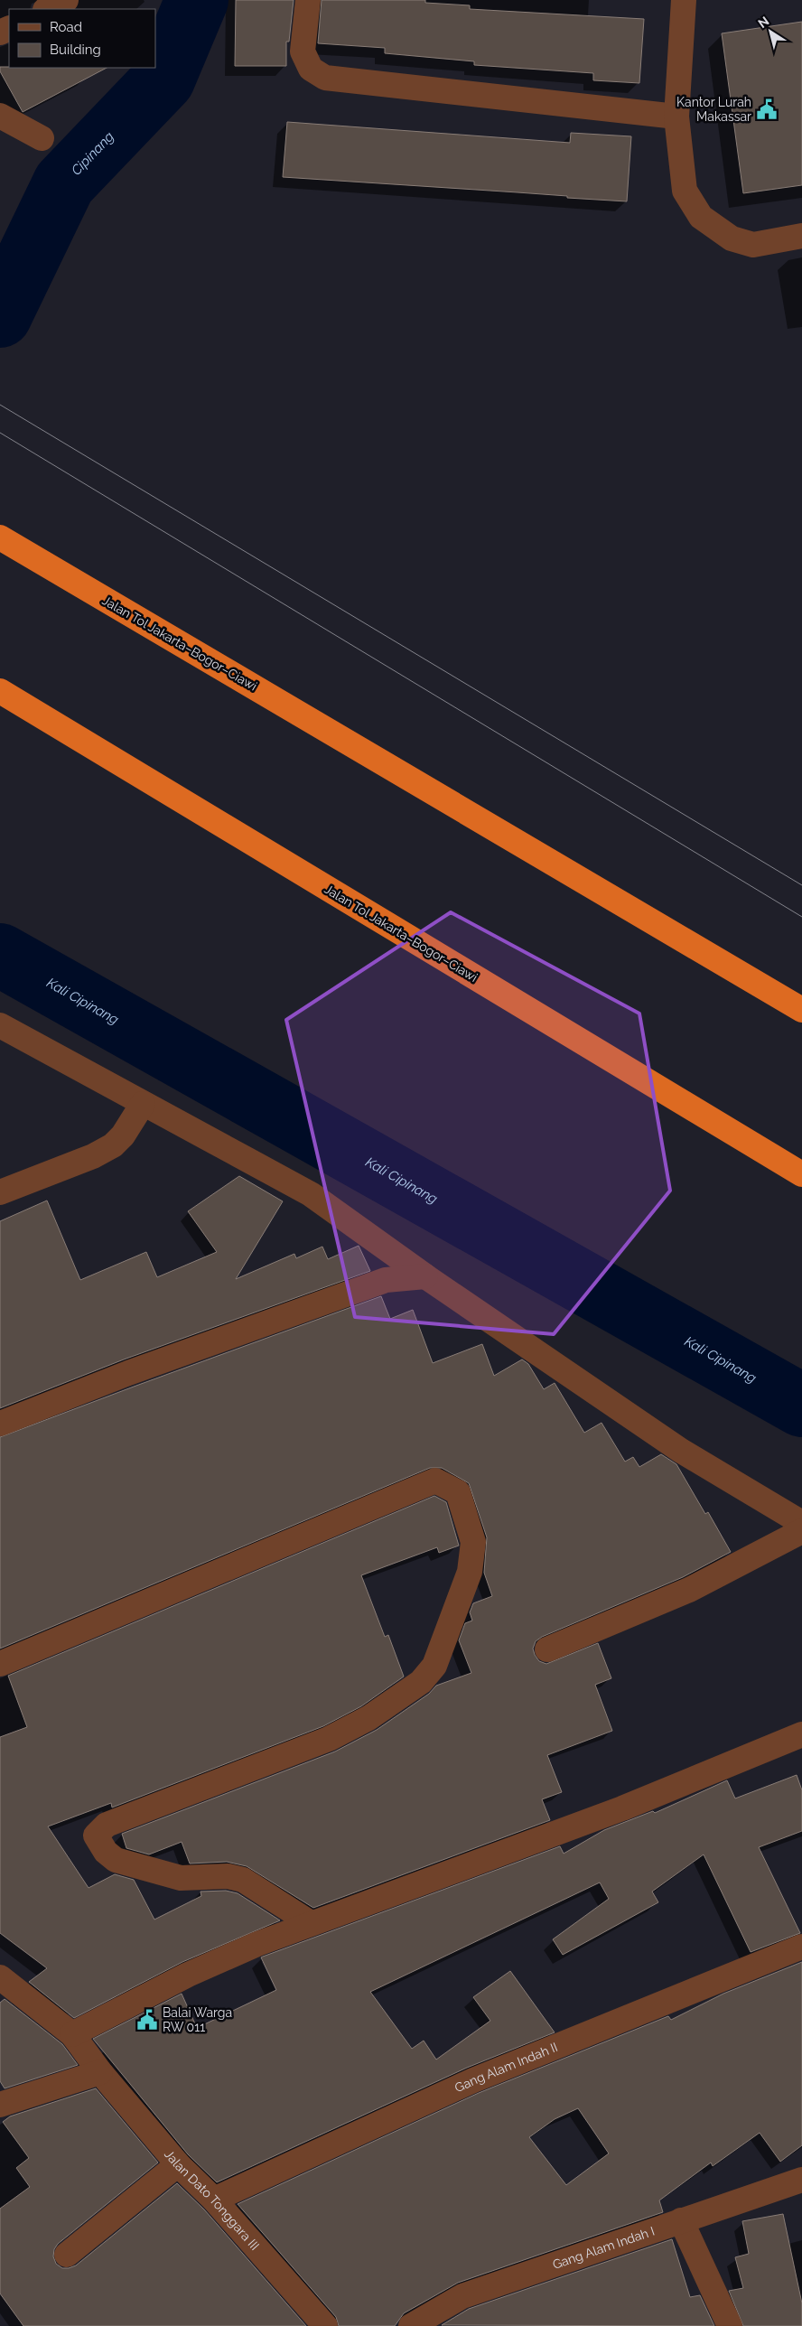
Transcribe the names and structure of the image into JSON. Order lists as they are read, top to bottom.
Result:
{
  "streets": {
    "highway": ["Jalan Tol Jakarta–Bogor–Ciawi"],
    "street": ["Gang Alam Indah II", "Jalan Dato Tonggara III", "Gang Alam Indah I"]
  },
  "crossings": [
    ["Gang Alam Indah II", "Jalan Dato Tonggara III"]
  ],
  "water": ["Cipinang", "Kali Cipinang"],
  "places": {
    "public building": ["Kantor Lurah Makassar", "Balai Warga RW 011"]
  },
  "legend": ["Road", "Building"],
  "north": "top left"
}
